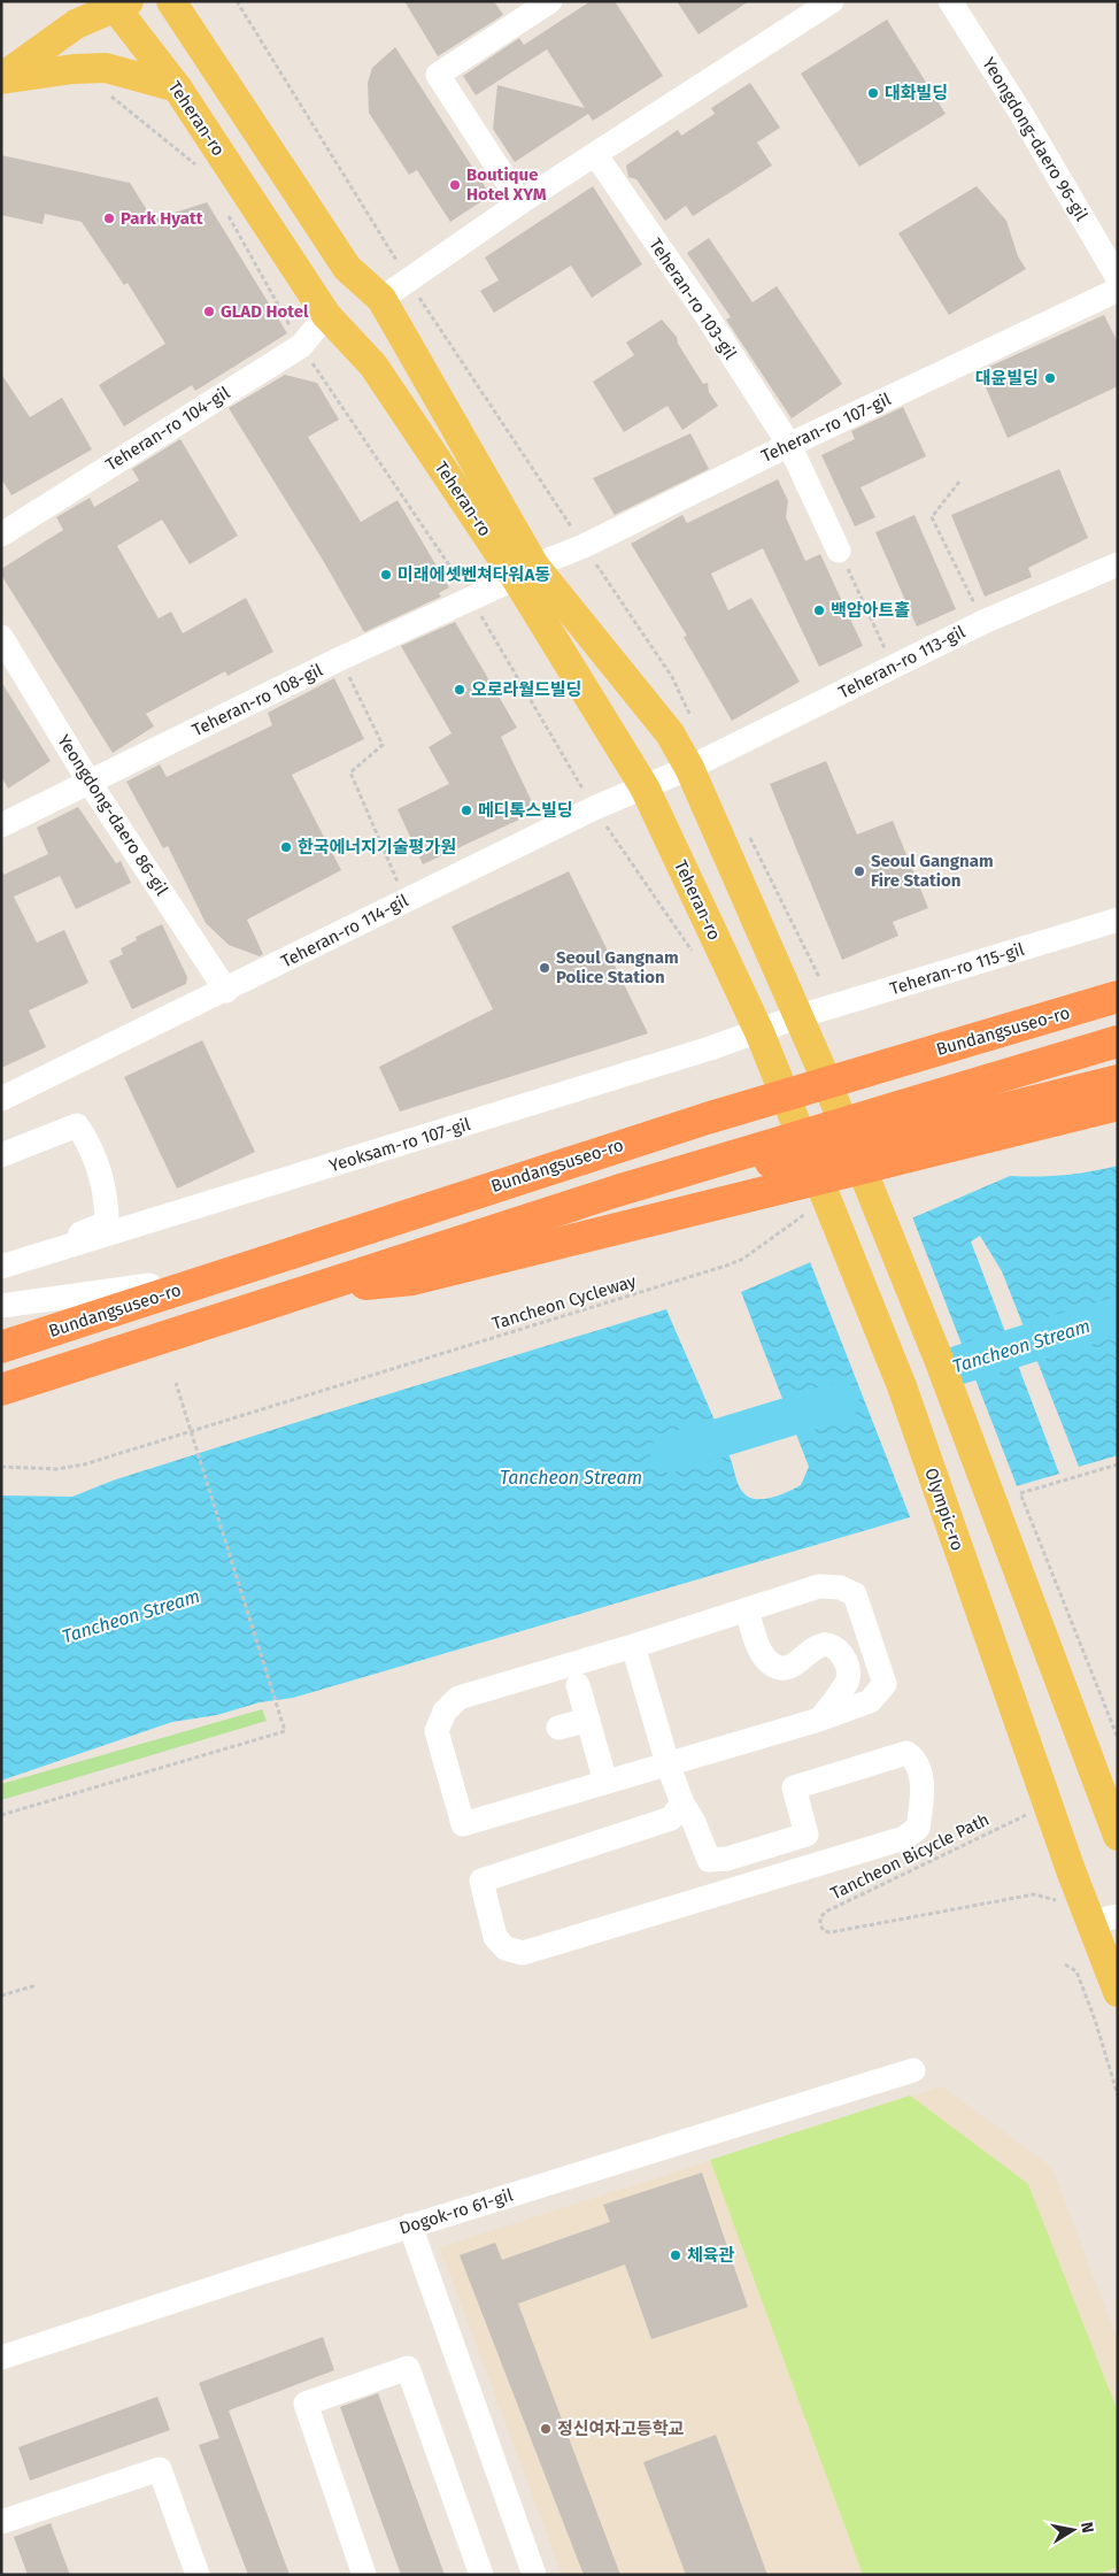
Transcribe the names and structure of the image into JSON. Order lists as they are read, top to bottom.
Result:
{
  "streets": {
    "highway": ["Bundangsuseo-ro"],
    "main road": ["Teheran-ro", "Olympic-ro"],
    "street": [
      "Yeongdong-daero 96-gil",
      "Teheran-ro 103-gil",
      "Teheran-ro 107-gil",
      "Teheran-ro 104-gil",
      "Teheran-ro 113-gil",
      "Teheran-ro 108-gil",
      "Yeongdong-daero 86-gil",
      "Teheran-ro 114-gil",
      "Teheran-ro 115-gil",
      "Yeoksam-ro 107-gil",
      "Dogok-ro 61-gil"
    ],
    "path": ["Tancheon Cycleway", "Tancheon Bicycle Path"]
  },
  "crossings": [
    ["Teheran-ro", "Teheran-ro 107-gil"],
    ["Teheran-ro", "Teheran-ro 104-gil"],
    ["Teheran-ro", "Teheran-ro 113-gil"],
    ["Teheran-ro", "Teheran-ro 108-gil"],
    ["Teheran-ro", "Teheran-ro 114-gil"],
    ["Teheran-ro", "Teheran-ro 115-gil"],
    ["Teheran-ro", "Yeoksam-ro 107-gil"],
    ["Teheran-ro", "Olympic-ro"],
    ["Teheran-ro 103-gil", "Teheran-ro 107-gil"],
    ["Teheran-ro 107-gil", "Teheran-ro 108-gil"],
    ["Teheran-ro 113-gil", "Teheran-ro 114-gil"],
    ["Teheran-ro 108-gil", "Yeongdong-daero 86-gil"],
    ["Yeongdong-daero 86-gil", "Teheran-ro 114-gil"],
    ["Teheran-ro 115-gil", "Yeoksam-ro 107-gil"],
    ["Yeoksam-ro 107-gil", "Olympic-ro"]
  ],
  "water": ["Tancheon Stream"],
  "places": [
    "대화빌딩",
    "Boutique Hotel XYM",
    "Park Hyatt",
    "GLAD Hotel",
    "대윤빌딩",
    "미래에셋벤쳐타워A동",
    "백암아트홀",
    "오로라월드빌딩",
    "메디톡스빌딩",
    "한국에너지기술평가원",
    "Seoul Gangnam Fire Station",
    "Seoul Gangnam Police Station",
    "체육관",
    "정신여자고등학교"
  ],
  "north": "right"
}
